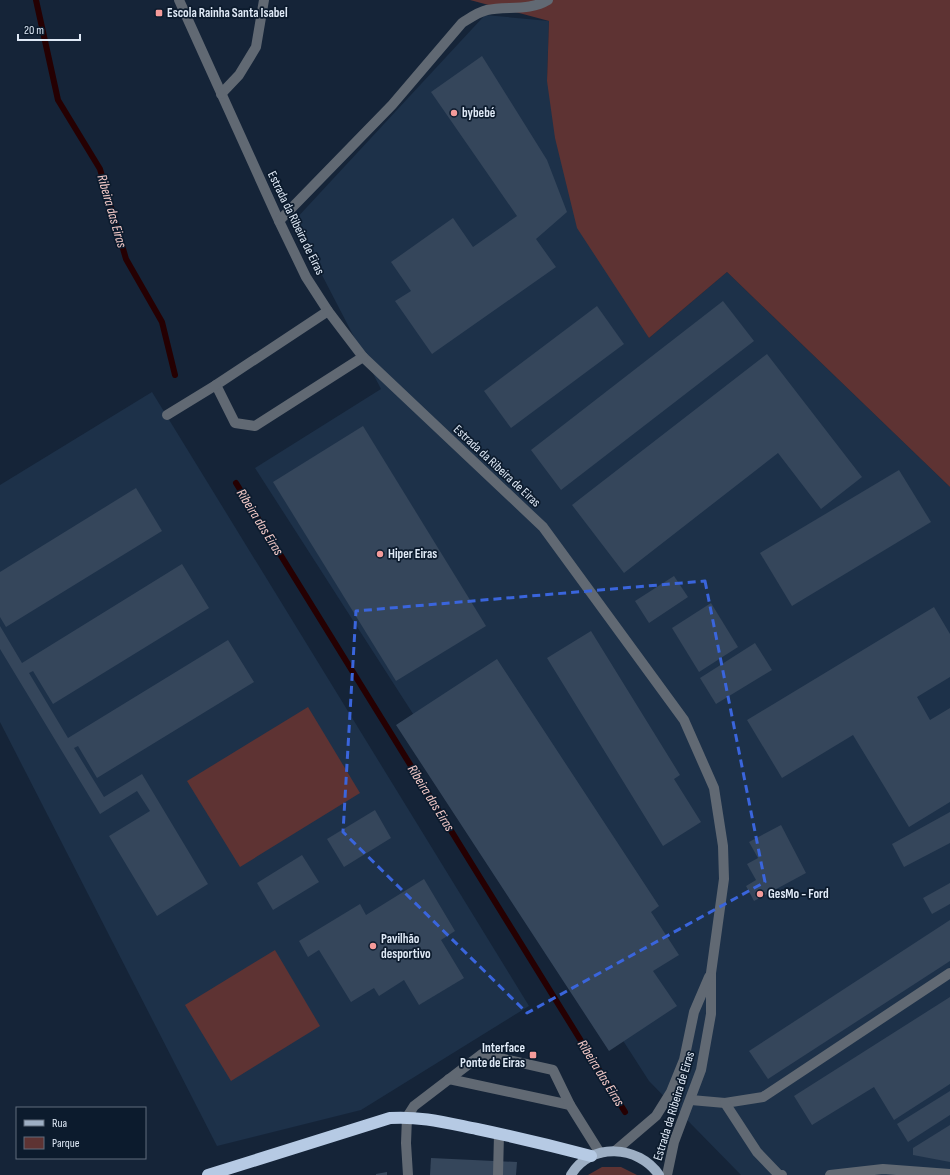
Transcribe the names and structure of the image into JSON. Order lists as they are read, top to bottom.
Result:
{
  "streets": {
    "street": ["Estrada da Ribeira de Eiras"]
  },
  "water": ["Ribeira das Eiras"],
  "places": {
    "transit": ["Escola Rainha Santa Isabel", "Interface Ponte de Eiras"],
    "other": [
      "bybebé",
      "Hiper Eiras",
      "GesMo - Ford",
      "Pavilhão desportivo"
    ]
  },
  "legend": ["Rua", "Parque"],
  "scale_bar": "20 m"
}
